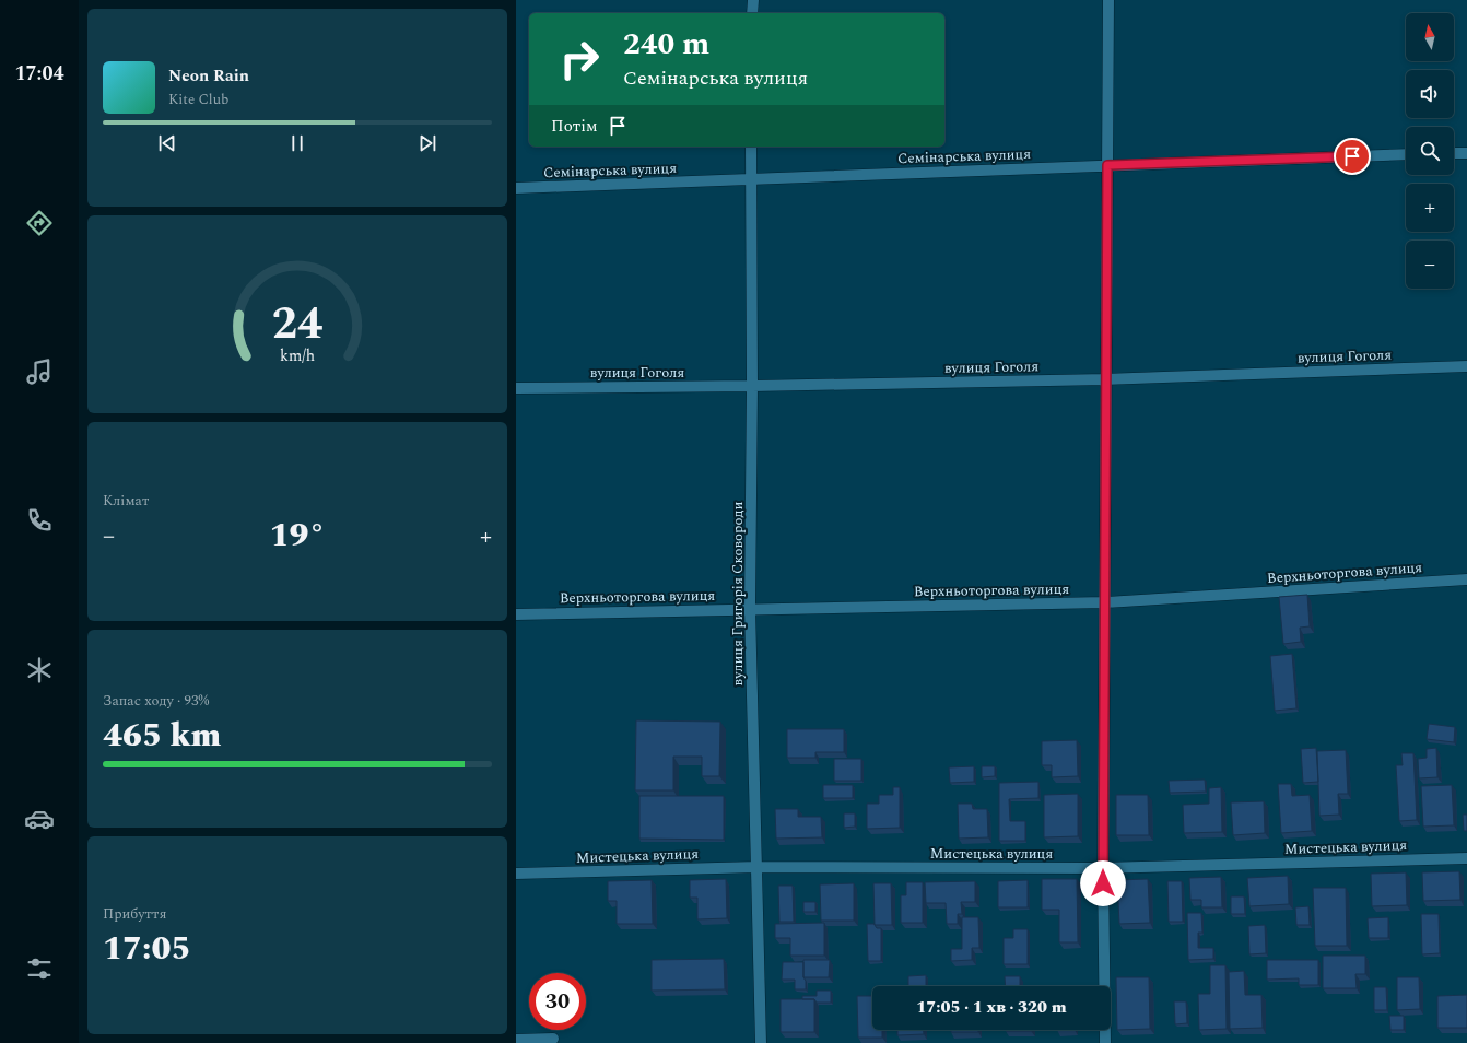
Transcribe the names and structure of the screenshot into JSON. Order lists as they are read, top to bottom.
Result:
{
  "streets": {
    "street": [
      "Семінарська вулиця",
      "вулиця Гоголя",
      "Верхньоторгова вулиця",
      "вулиця Григорія Сковороди",
      "Мистецька вулиця"
    ]
  },
  "crossings": [
    ["Семінарська вулиця", "вулиця Григорія Сковороди"],
    ["вулиця Гоголя", "вулиця Григорія Сковороди"],
    ["Верхньоторгова вулиця", "вулиця Григорія Сковороди"],
    ["вулиця Григорія Сковороди", "Мистецька вулиця"]
  ],
  "north": "top",
  "page": {
    "tabs": "17:04",
    "map_buttons": ["+", "−"],
    "turn": ["240 m", "Семінарська вулиця"],
    "song": ["Neon Rain", "Kite Club"],
    "then": "Потім",
    "tile": [
      "Клімат",
      ["Запас ходу · 93%", "465 km"],
      ["Прибуття", "17:05"]
    ],
    "heat": ["−", "19°", "+"],
    "limit": "30",
    "trip": "17:05 · 1 хв · 320 m",
    "gauge": ["24", "km/h"]
  }
}
